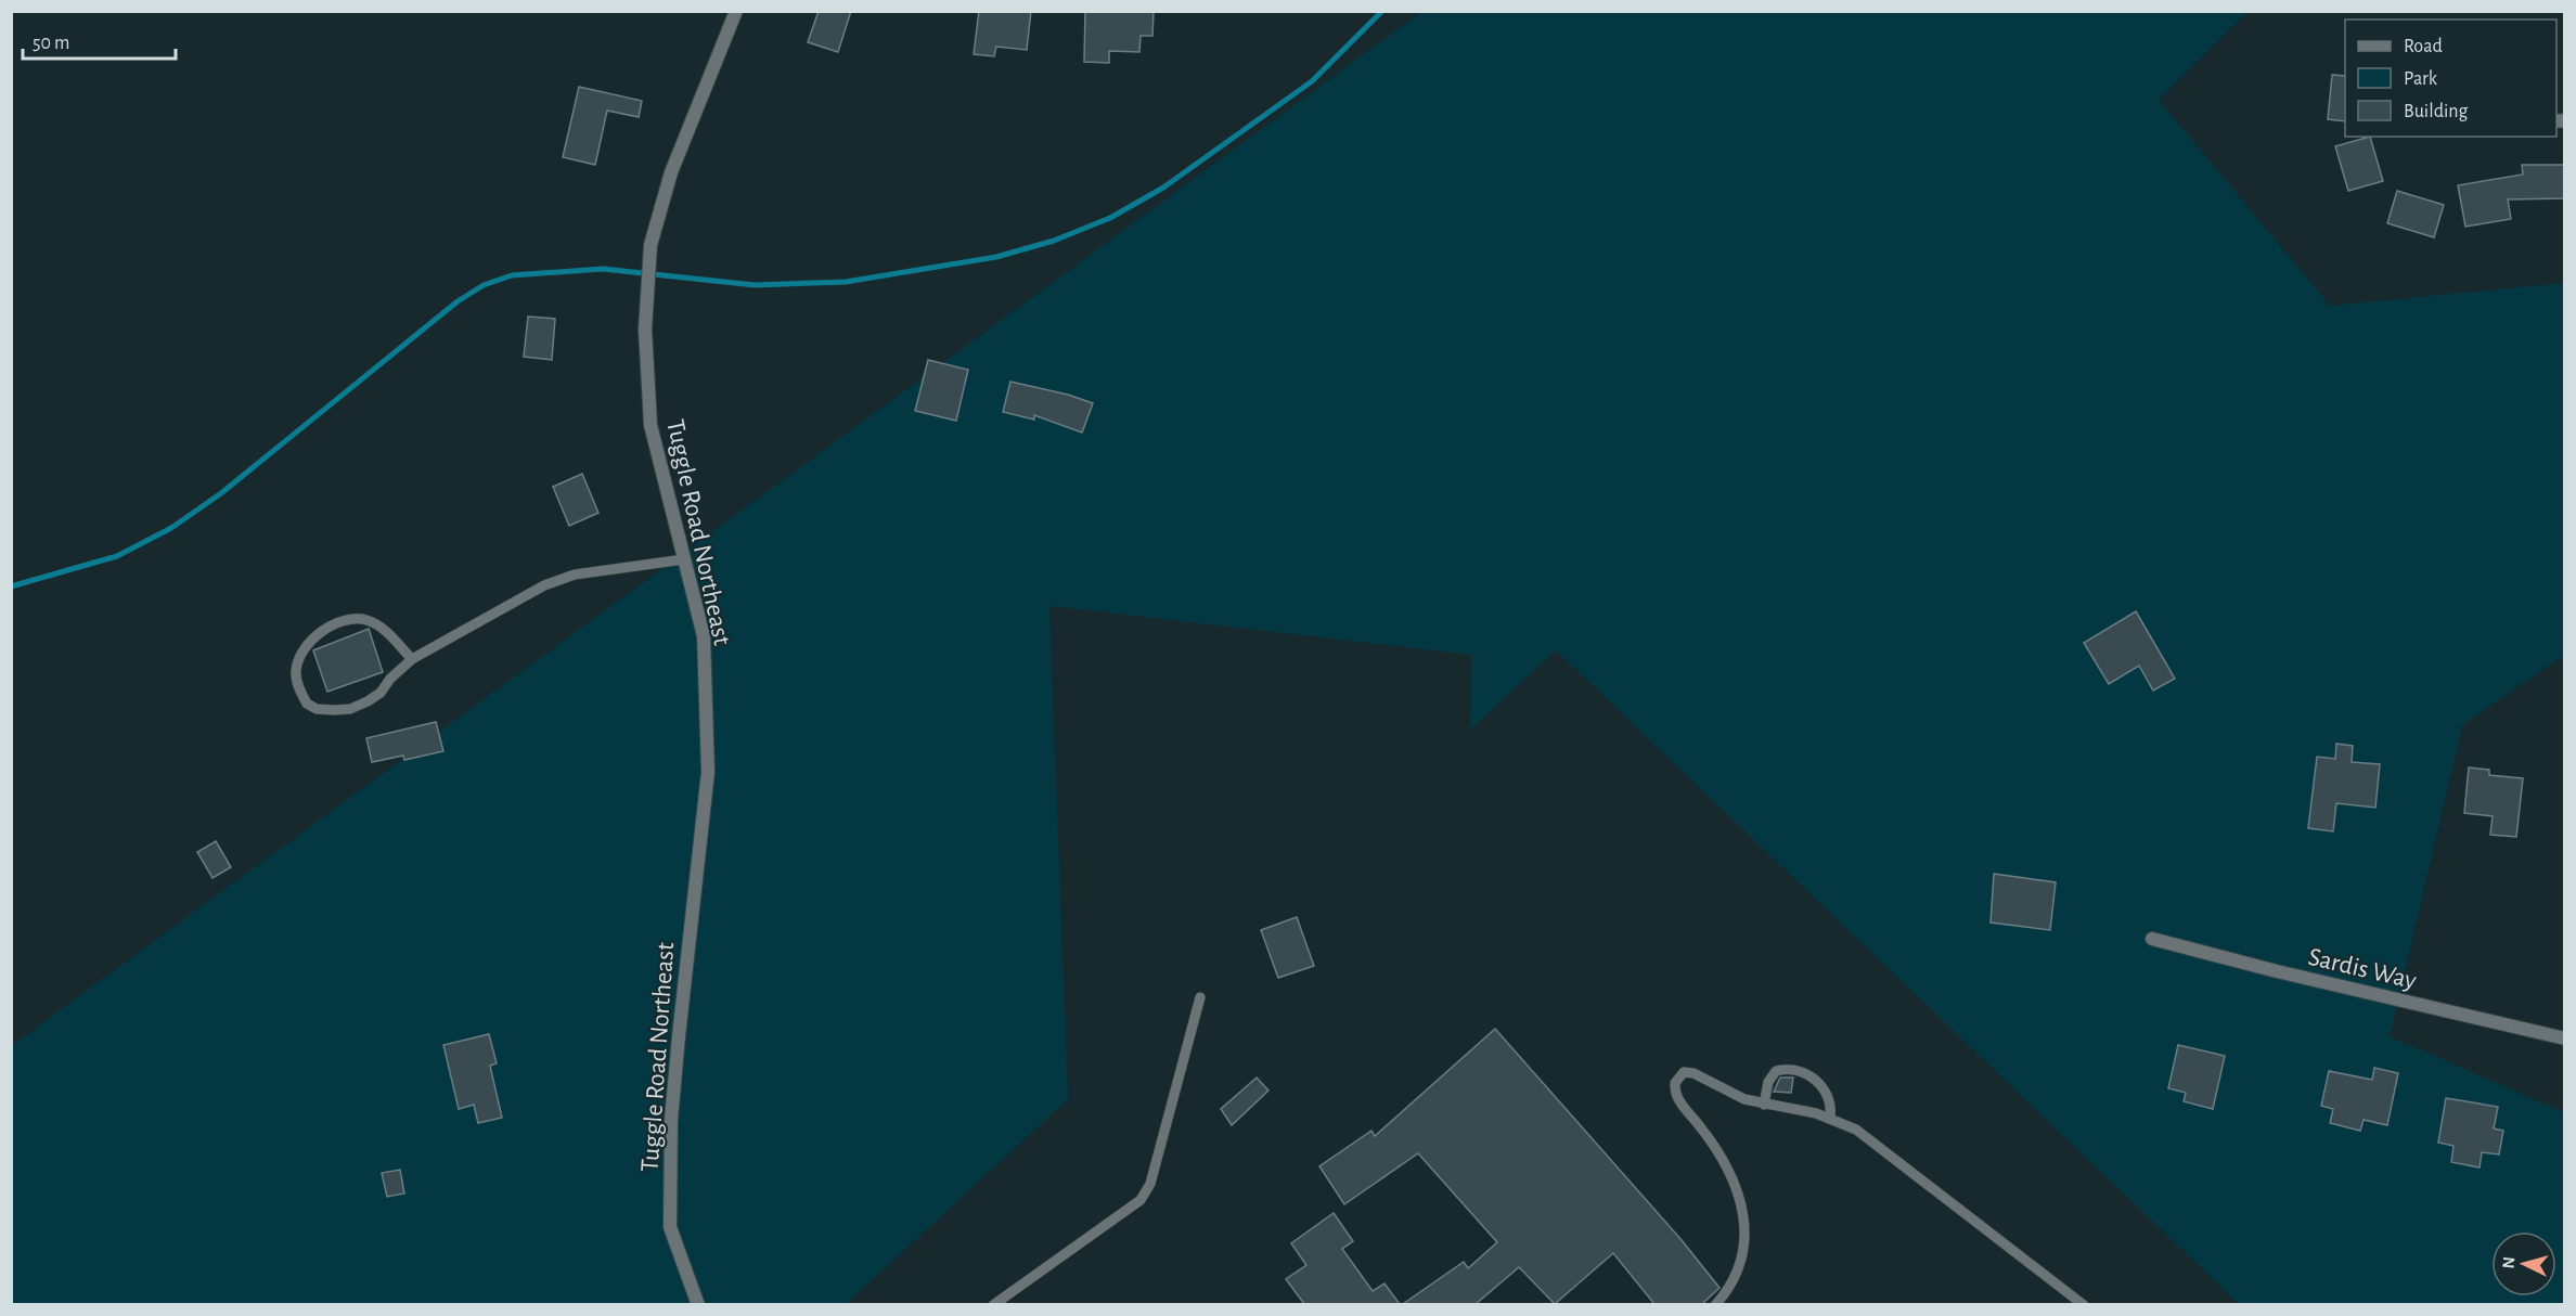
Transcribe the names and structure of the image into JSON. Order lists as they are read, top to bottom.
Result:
{
  "streets": {
    "street": ["Tuggle Road Northeast", "Sardis Way"]
  },
  "legend": ["Road", "Park", "Building"],
  "scale_bar": "50 m",
  "north": "left"
}
